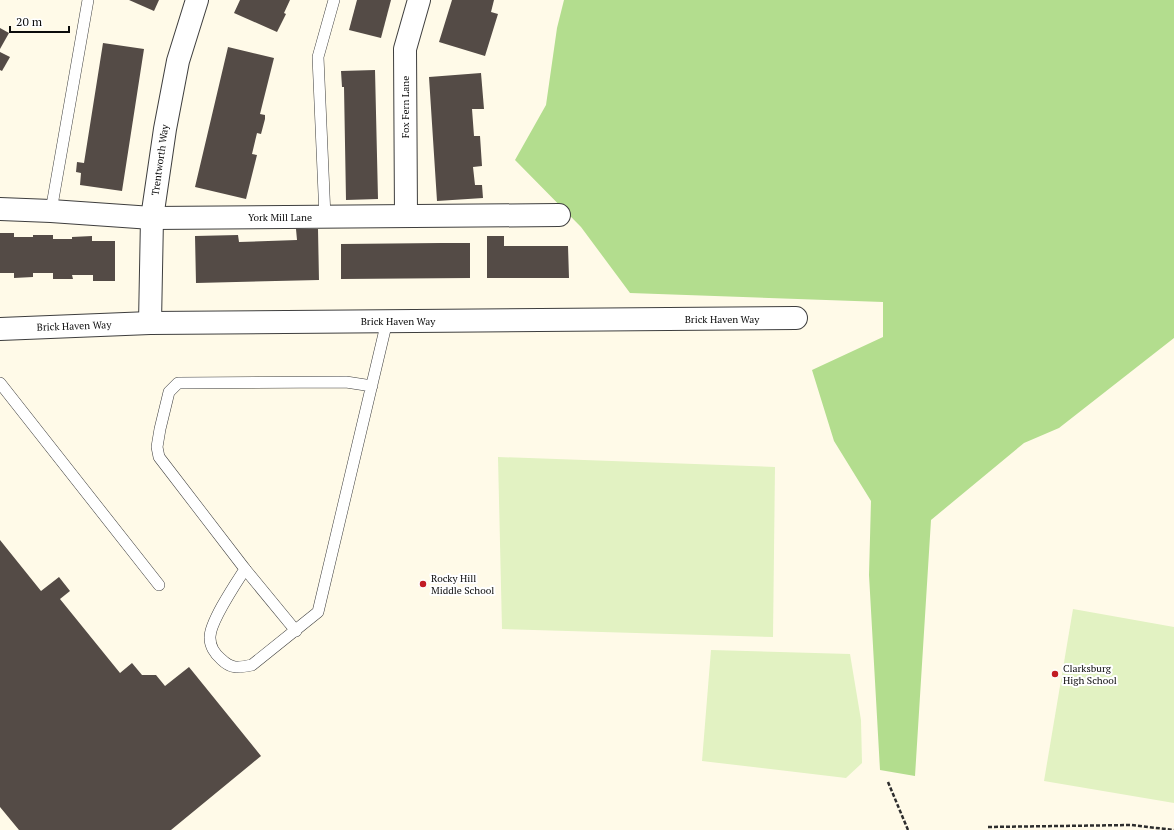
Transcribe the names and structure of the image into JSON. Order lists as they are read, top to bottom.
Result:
{
  "streets": {
    "street": [
      "Fox Fern Lane",
      "Trentworth Way",
      "York Mill Lane",
      "Brick Haven Way"
    ]
  },
  "crossings": [
    ["Fox Fern Lane", "York Mill Lane"],
    ["Trentworth Way", "York Mill Lane"],
    ["Trentworth Way", "Brick Haven Way"]
  ],
  "places": ["Rocky Hill Middle School", "Clarksburg High School"],
  "scale_bar": "20 m"
}
